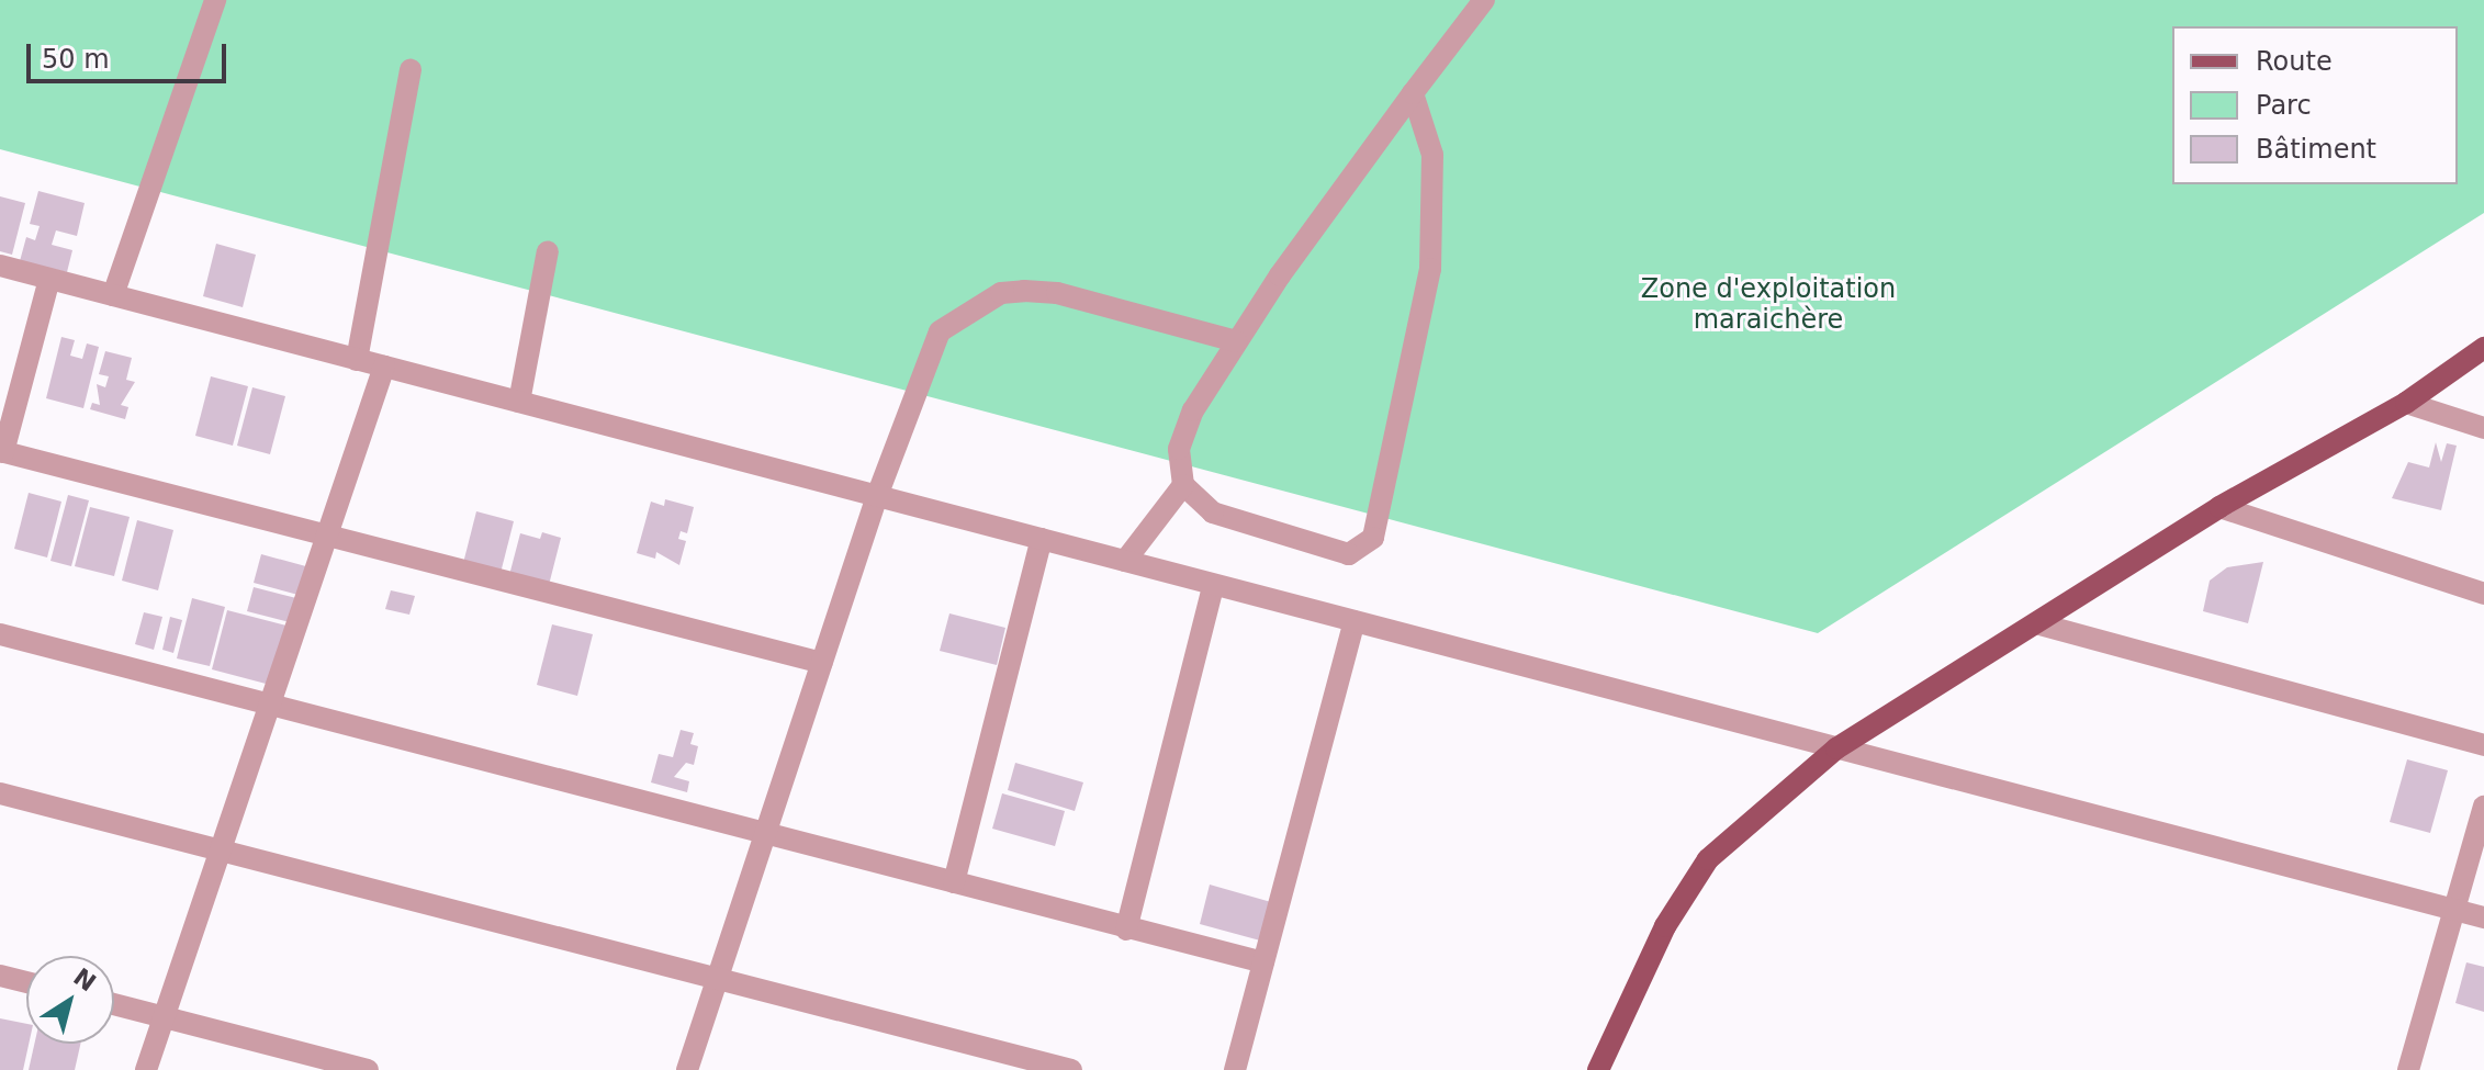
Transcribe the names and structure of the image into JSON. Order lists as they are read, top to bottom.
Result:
{
  "parks": ["Zone d'exploitation maraichère"],
  "legend": ["Route", "Parc", "Bâtiment"],
  "scale_bar": "50 m",
  "north": "top right"
}
